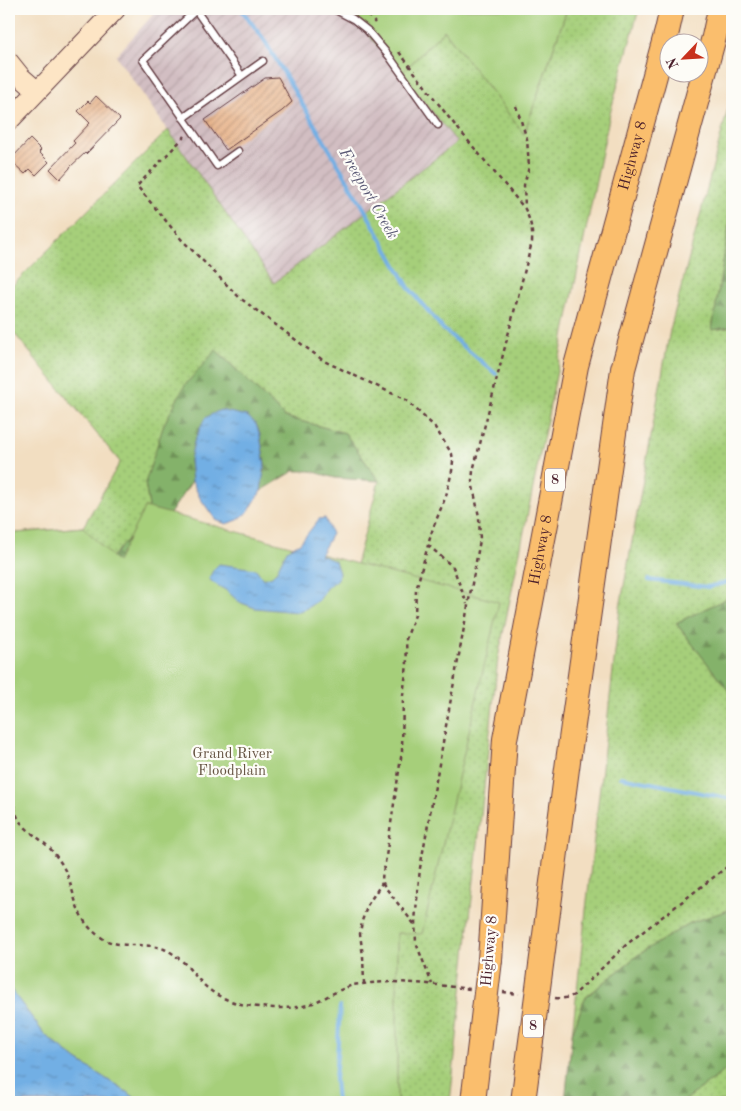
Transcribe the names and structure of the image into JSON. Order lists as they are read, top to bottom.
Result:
{
  "streets": {
    "highway": ["Highway 8", "8"]
  },
  "water": ["Freeport Creek"],
  "parks": ["Grand River Floodplain"],
  "north": "bottom left"
}
